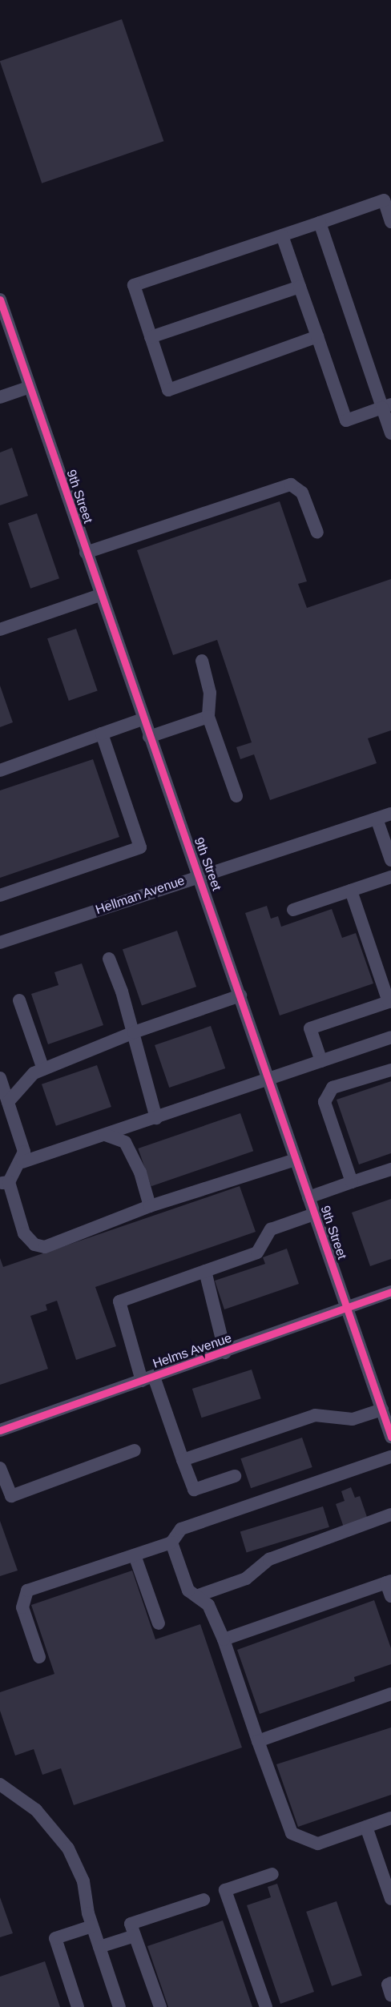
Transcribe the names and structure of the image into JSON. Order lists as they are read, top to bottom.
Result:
{
  "streets": {
    "street": ["9th Street", "Hellman Avenue", "Helms Avenue"]
  },
  "crossings": [
    ["9th Street", "Hellman Avenue"],
    ["9th Street", "Helms Avenue"]
  ]
}
